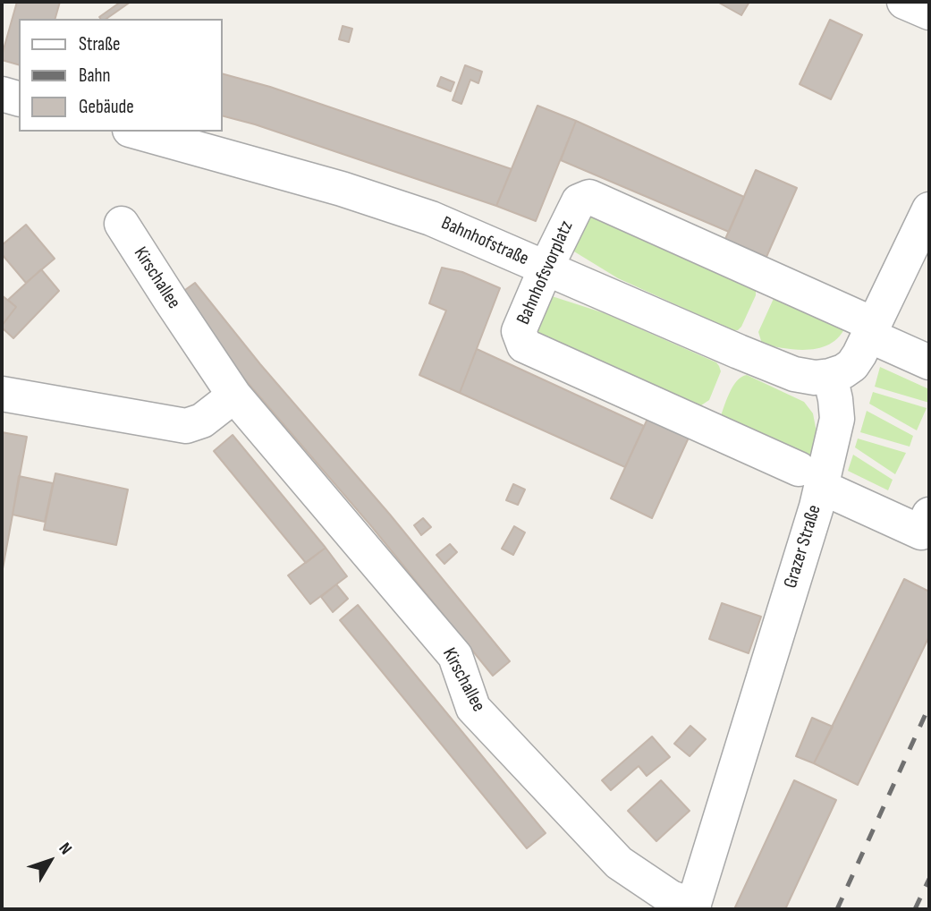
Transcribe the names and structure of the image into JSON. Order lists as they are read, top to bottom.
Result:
{
  "streets": {
    "street": [
      "Bahnhofstraße",
      "Bahnhofsvorplatz",
      "Kirschallee",
      "Grazer Straße"
    ]
  },
  "crossings": [
    ["Bahnhofstraße", "Bahnhofsvorplatz"],
    ["Bahnhofstraße", "Grazer Straße"],
    ["Bahnhofsvorplatz", "Grazer Straße"],
    ["Kirschallee", "Grazer Straße"]
  ],
  "legend": ["Straße", "Bahn", "Gebäude"],
  "north": "top right"
}
